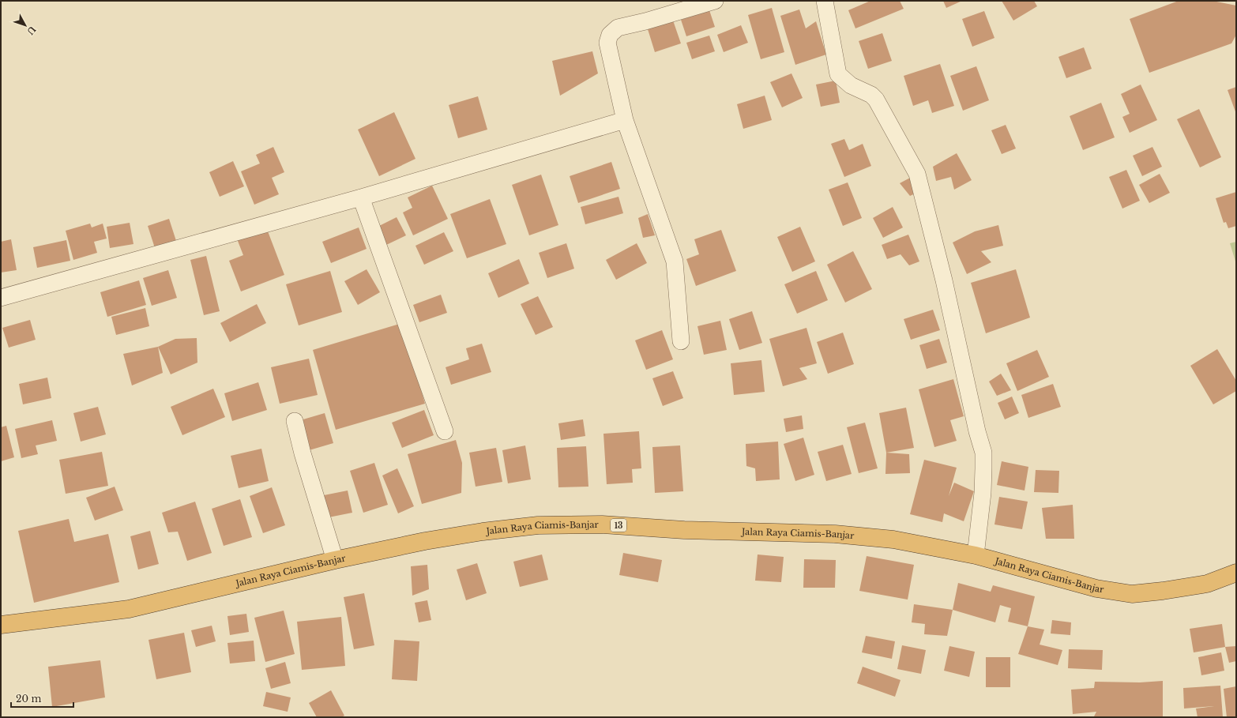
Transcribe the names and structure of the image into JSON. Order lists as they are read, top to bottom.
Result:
{
  "streets": {
    "highway": ["13", "Jalan Raya Ciamis-Banjar"]
  },
  "scale_bar": "20 m",
  "north": "bottom right"
}
